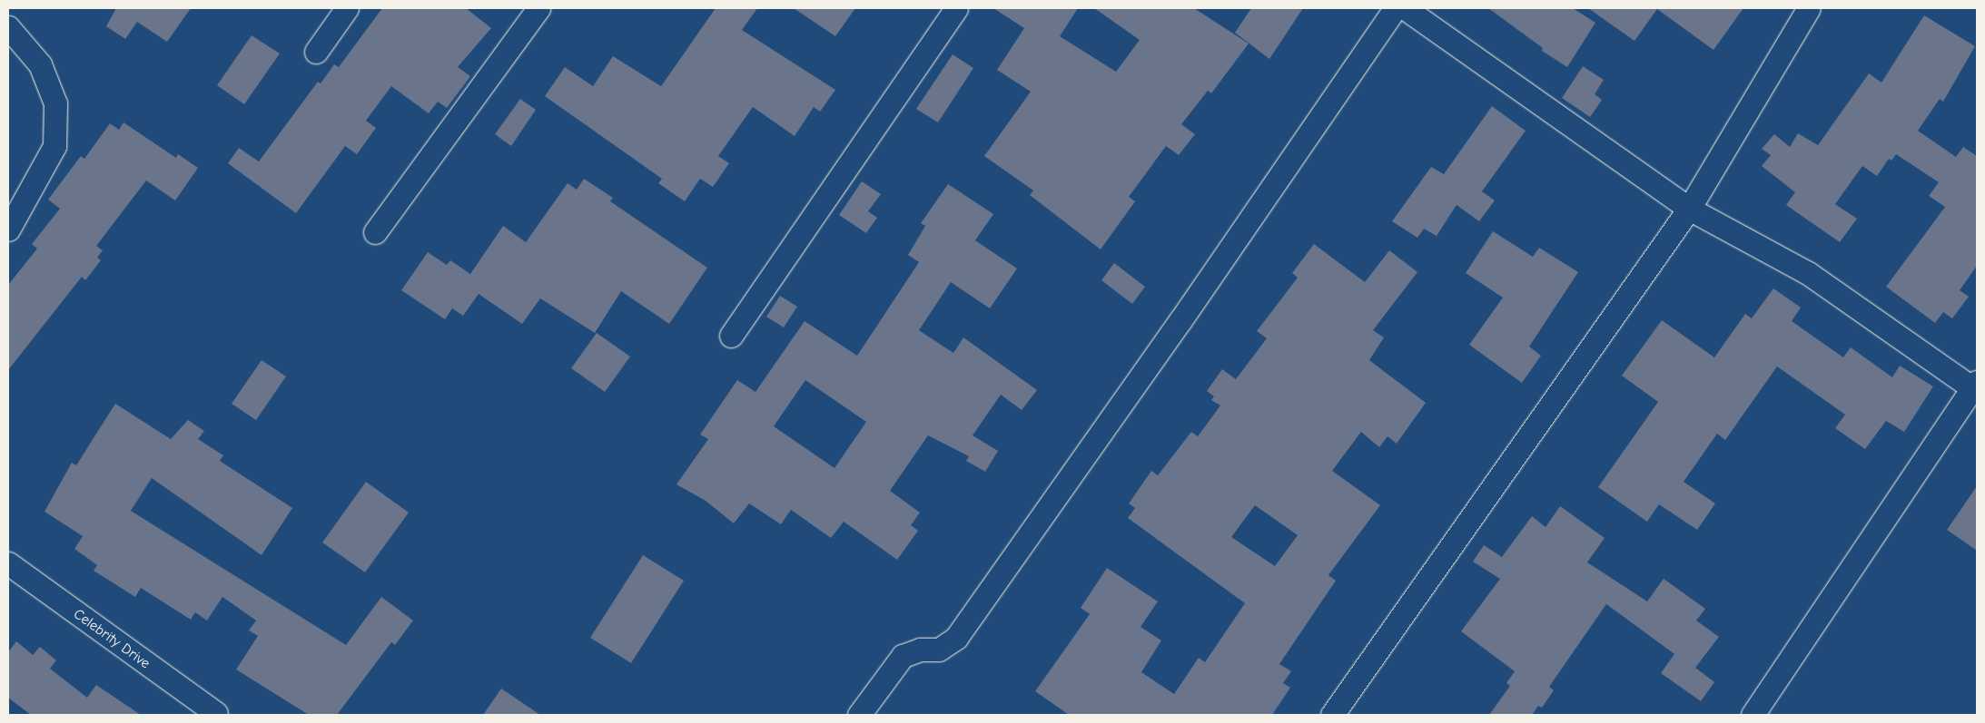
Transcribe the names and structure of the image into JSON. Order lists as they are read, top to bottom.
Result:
{
  "streets": {
    "street": ["Celebrity Drive"]
  }
}
